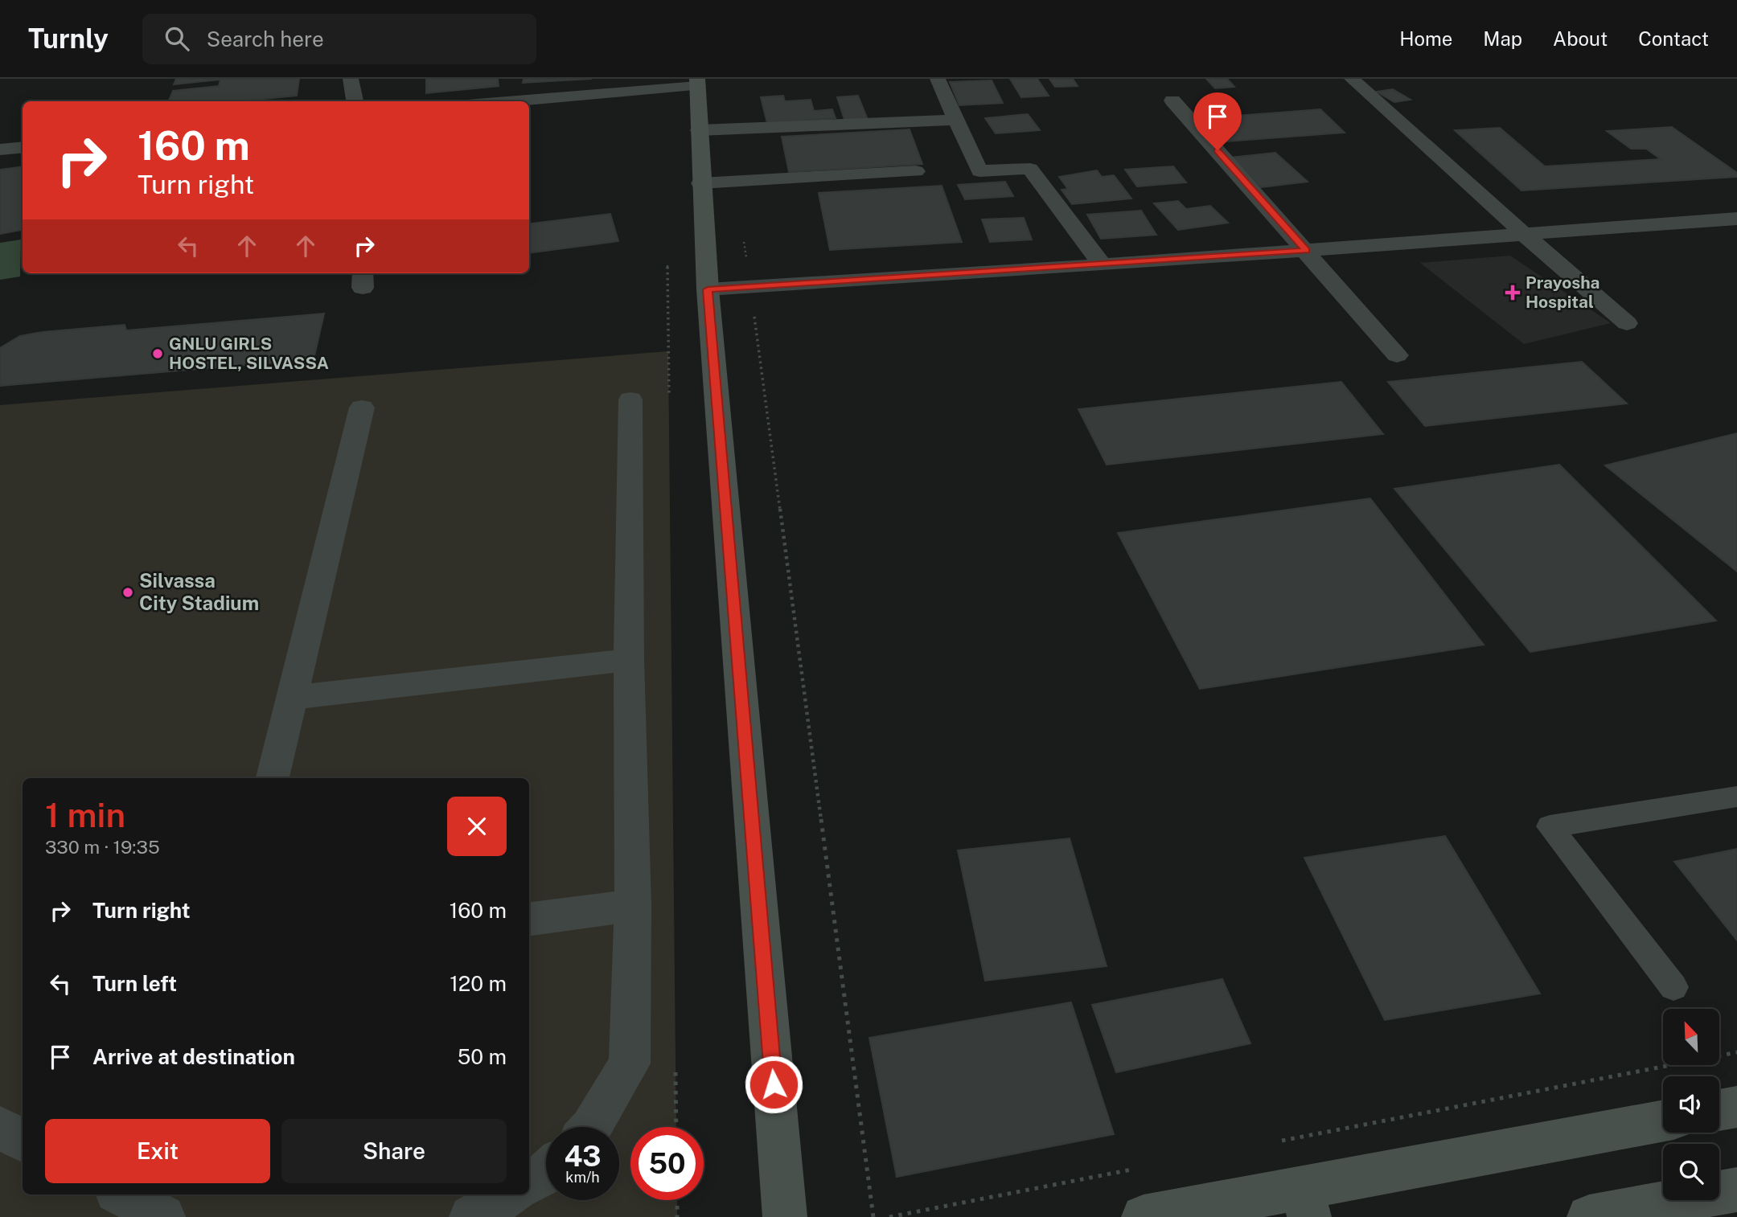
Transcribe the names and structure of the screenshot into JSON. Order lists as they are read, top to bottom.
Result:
{
  "places": {
    "health": ["Prayosha Hospital"],
    "other": ["GNLU GIRLS HOSTEL, SILVASSA", "Silvassa City Stadium"]
  },
  "north": "top left",
  "page": {
    "header": "Turnly",
    "search": "Search here",
    "nav": [
      "Home",
      "Map",
      "About",
      "Contact"
    ],
    "turn": ["160 m", "Turn right"],
    "heading": ["1 min", "330 m · 19:35"],
    "list": [
      {
        "name": "Turn right",
        "value": "160 m"
      },
      {
        "name": "Turn left",
        "value": "120 m"
      },
      {
        "name": "Arrive at destination",
        "value": "50 m"
      }
    ],
    "buttons": ["Exit", "Share"],
    "speed": "43 km/h",
    "limit": "50"
  }
}
